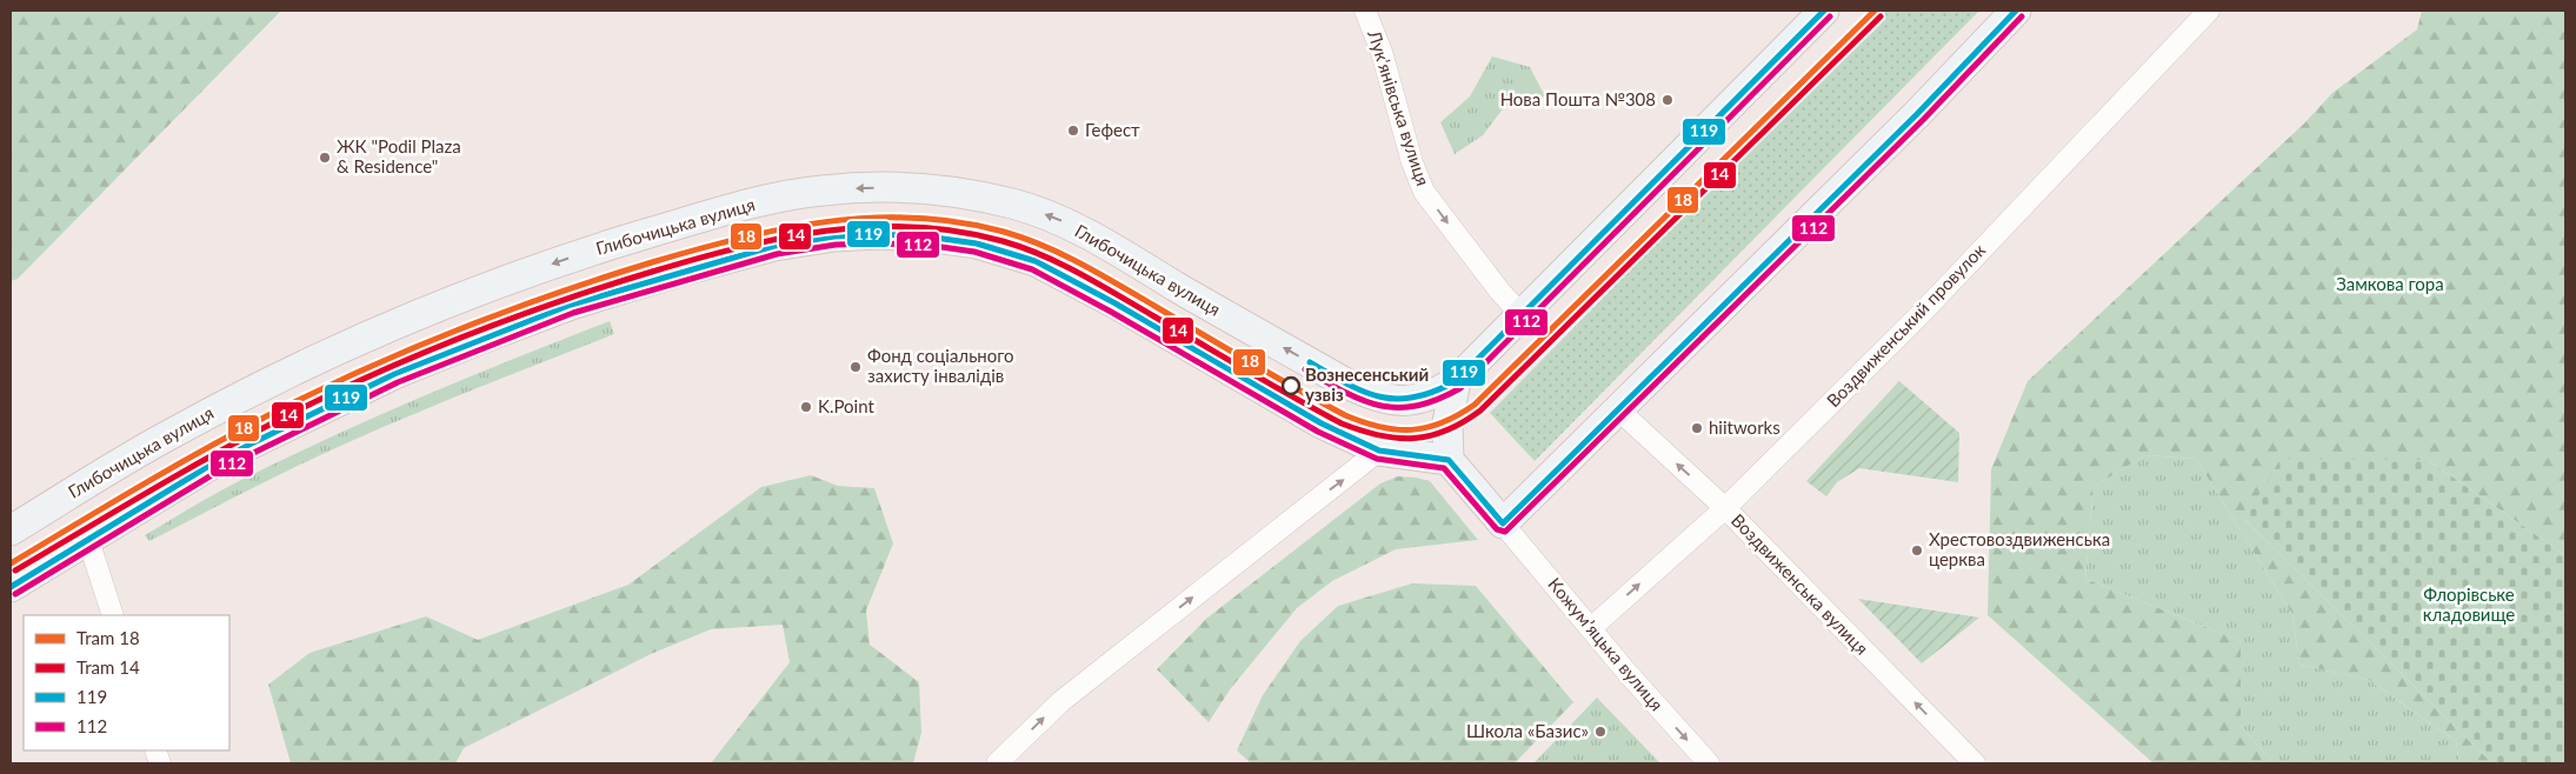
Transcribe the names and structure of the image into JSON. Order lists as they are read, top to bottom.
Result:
{
  "streets": {
    "main road": ["Глибочицька вулиця"],
    "street": [
      "Лукʼянівська вулиця",
      "Воздвиженський провулок",
      "Воздвиженська вулиця",
      "Кожумʼяцька вулиця"
    ]
  },
  "crossings": [
    ["Лукʼянівська вулиця", "Глибочицька вулиця"],
    ["Воздвиженський провулок", "Воздвиженська вулиця"],
    ["Воздвиженський провулок", "Кожумʼяцька вулиця"]
  ],
  "one_way": ["Лукʼянівська вулиця", "Воздвиженська вулиця", "Кожумʼяцька вулиця"],
  "parks": ["Замкова гора", "Флорівське кладовище"],
  "places": [
    "Нова Пошта №308",
    "Гефест",
    "ЖК \"Podil Plaza & Residence\"",
    "Фонд соціального захисту інвалідів",
    "Вознесенський узвіз",
    "K.Point",
    "hiitworks",
    "Хрестовоздвиженська церква",
    "Школа «Базис»"
  ],
  "lines": [
    "tram line 18",
    "transit line 119",
    "tram line 14",
    "transit line 112"
  ],
  "legend": [
    "Tram 18",
    "Tram 14",
    "119",
    "112"
  ]
}
